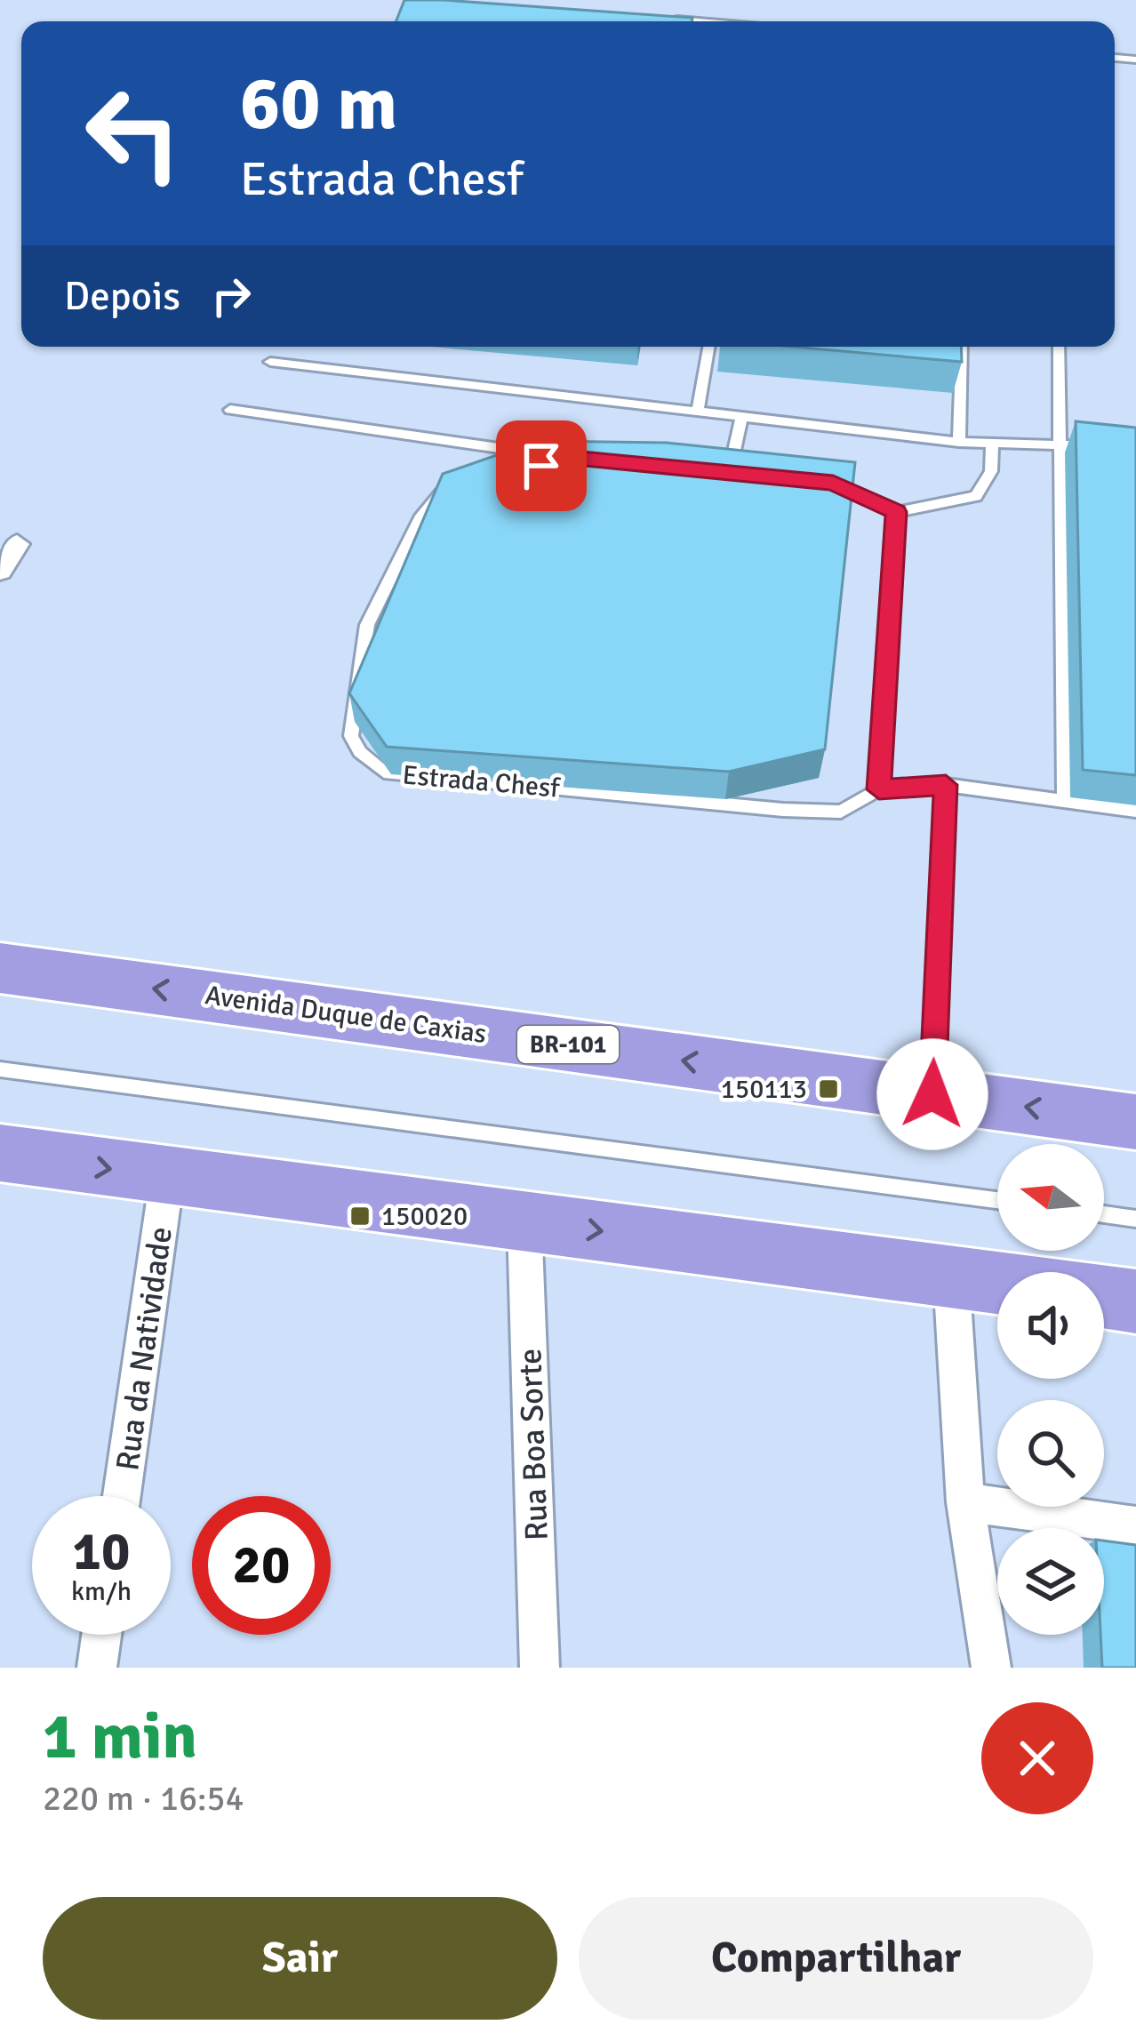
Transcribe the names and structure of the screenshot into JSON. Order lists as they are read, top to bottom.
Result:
{
  "streets": {
    "highway": ["Avenida Duque de Caxias", "BR-101"],
    "street": ["Rua da Natividade", "Rua Boa Sorte"],
    "lane": ["Estrada Chesf"]
  },
  "places": {
    "transit": ["150113", "150020"]
  },
  "north": "left",
  "page": {
    "turn": ["60 m", "Estrada Chesf"],
    "then": "Depois",
    "speed": "10 km/h",
    "limit": "20",
    "heading": ["1 min", "220 m · 16:54"],
    "buttons": ["Sair", "Compartilhar"]
  }
}
